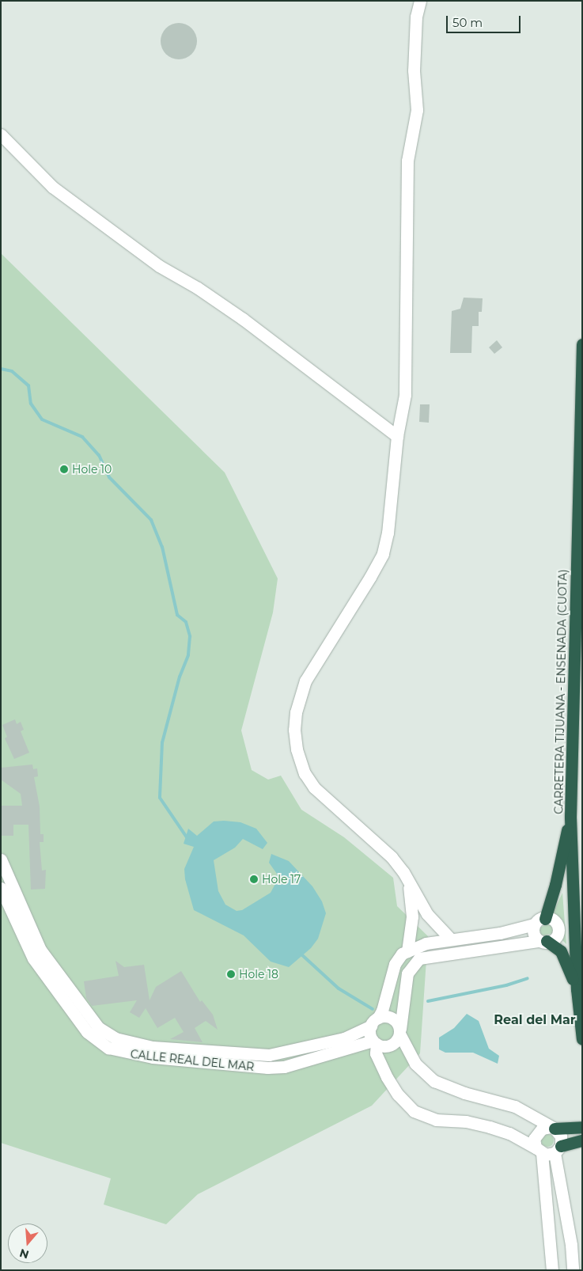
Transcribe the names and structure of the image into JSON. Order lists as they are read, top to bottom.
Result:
{
  "streets": {
    "highway": ["CARRETERA TIJUANA - ENSENADA (CUOTA)"],
    "street": ["CALLE REAL DEL MAR"]
  },
  "districts": ["Real del Mar"],
  "places": ["Hole 10", "Hole 17", "Hole 18"],
  "scale_bar": "50 m",
  "north": "bottom"
}
